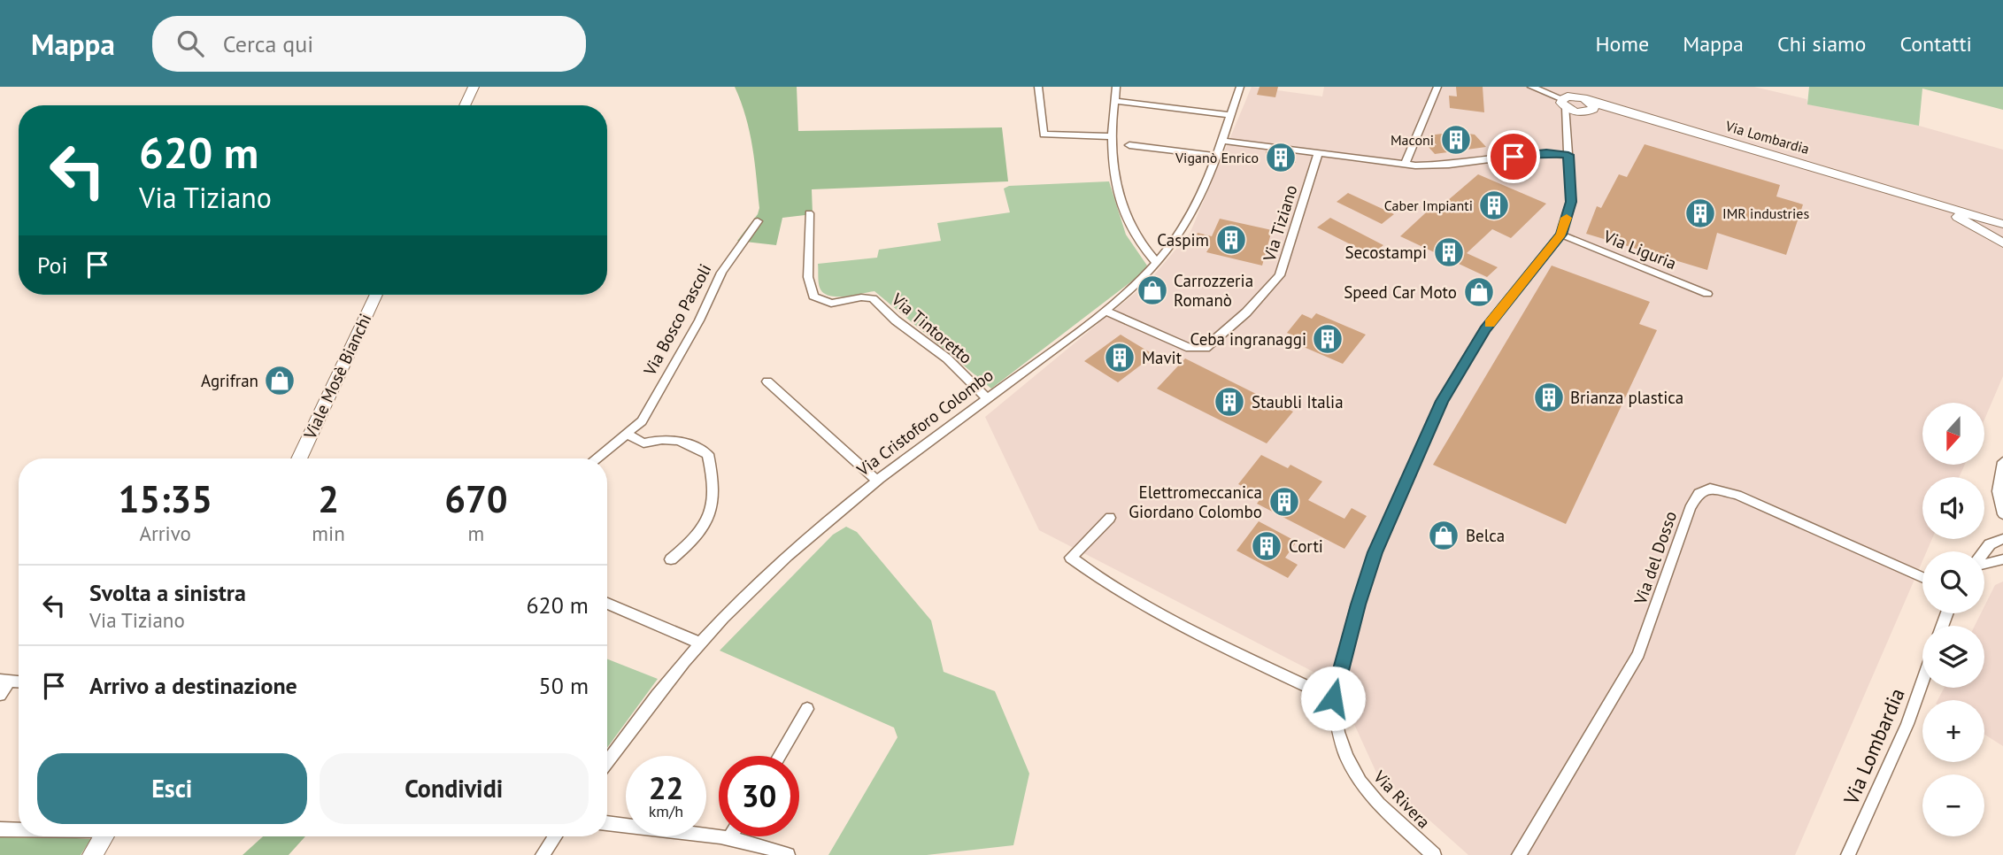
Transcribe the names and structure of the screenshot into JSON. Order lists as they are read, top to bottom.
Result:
{
  "streets": {
    "street": [
      "Via Lombardia",
      "Via Tiziano",
      "Via Liguria",
      "Via Bosco Pascoli",
      "Via Tintoretto",
      "Viale Mosè Bianchi",
      "Via Cristoforo Colombo",
      "Via del Dosso",
      "Via Rivera"
    ]
  },
  "crossings": [
    ["Via Tiziano", "Via Cristoforo Colombo"],
    ["Via Liguria", "Via Rivera"],
    ["Via Tintoretto", "Via Cristoforo Colombo"]
  ],
  "places": {
    "building": [
      "Maconi",
      "Viganò Enrico",
      "Caber Impianti",
      "IMR industries",
      "Caspim",
      "Secostampi",
      "Ceba ingranaggi",
      "Mavit",
      "Brianza plastica",
      "Staubli Italia",
      "Elettromeccanica Giordano Colombo",
      "Corti"
    ],
    "shop": [
      "Carrozzeria Romanò",
      "Speed Car Moto",
      "Agrifran",
      "Belca"
    ]
  },
  "north": "bottom",
  "page": {
    "header": "Mappa",
    "search": "Cerca qui",
    "nav": [
      "Home",
      "Mappa",
      "Chi siamo",
      "Contatti"
    ],
    "turn": ["620 m", "Via Tiziano"],
    "then": "Poi",
    "map_buttons": ["+", "−"],
    "eta": [
      "15:35",
      "Arrivo",
      "2",
      "min",
      "670",
      "m"
    ],
    "list": [
      {
        "name": "Svolta a sinistra",
        "note": "Via Tiziano",
        "value": "620 m"
      },
      {
        "name": "Arrivo a destinazione",
        "value": "50 m"
      }
    ],
    "buttons": ["Esci", "Condividi"],
    "speed": "22 km/h",
    "limit": "30"
  }
}
